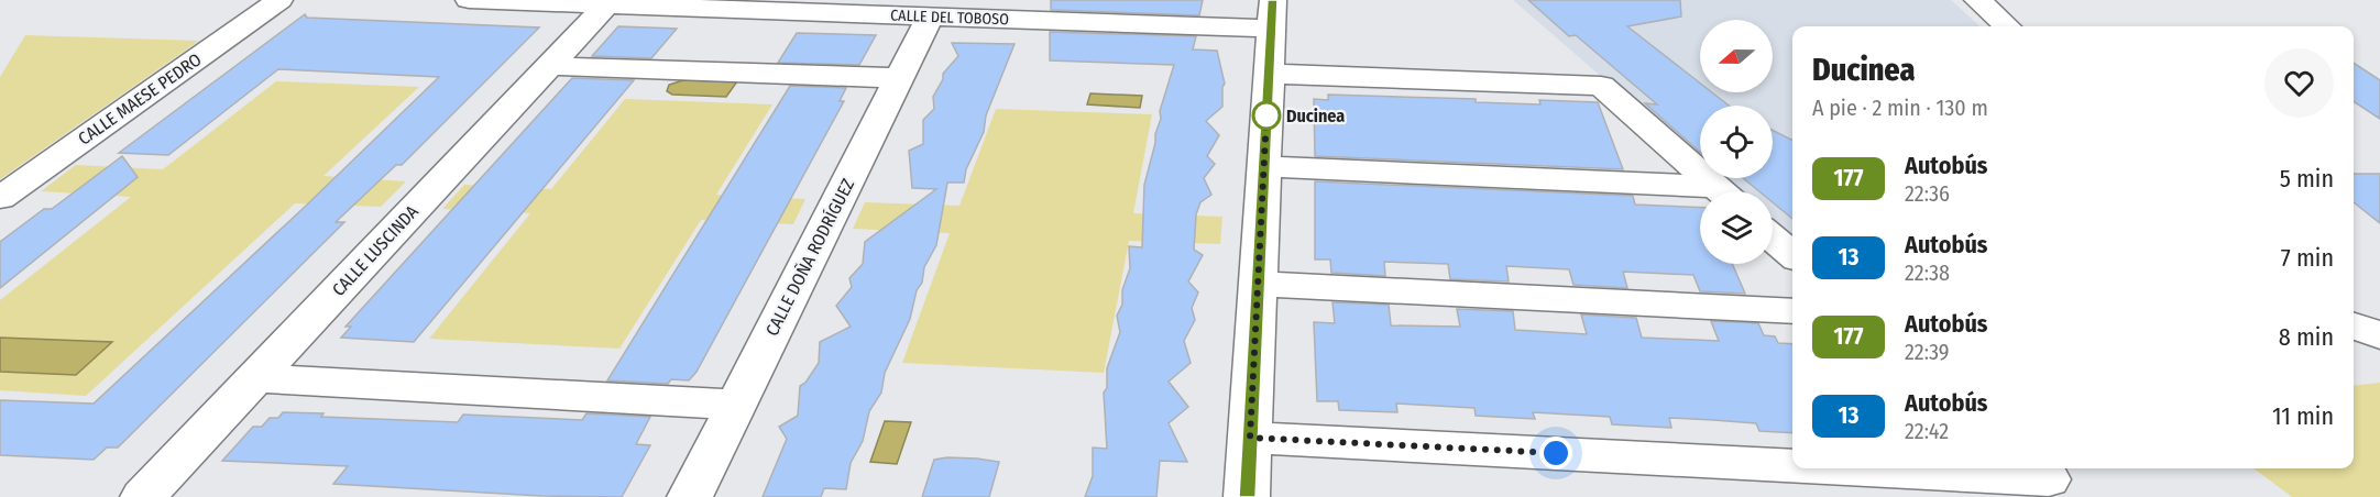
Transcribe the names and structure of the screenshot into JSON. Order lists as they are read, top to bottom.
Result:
{
  "streets": {
    "street": [
      "CALLE DEL TOBOSO",
      "CALLE MAESE PEDRO",
      "CALLE LUSCINDA",
      "CALLE DOÑA RODRÍGUEZ"
    ]
  },
  "crossings": [
    ["CALLE DEL TOBOSO", "CALLE LUSCINDA"],
    ["CALLE DEL TOBOSO", "CALLE DOÑA RODRÍGUEZ"]
  ],
  "places": ["Ducinea"],
  "lines": ["bus line 177"],
  "north": "left",
  "page": {
    "heading": ["Ducinea", "A pie · 2 min · 130 m"],
    "list": [
      {
        "mark": "177",
        "name": "Autobús",
        "note": "22:36",
        "value": "5 min"
      },
      {
        "mark": "13",
        "name": "Autobús",
        "note": "22:38",
        "value": "7 min"
      },
      {
        "mark": "177",
        "name": "Autobús",
        "note": "22:39",
        "value": "8 min"
      },
      {
        "mark": "13",
        "name": "Autobús",
        "note": "22:42",
        "value": "11 min"
      }
    ]
  }
}
